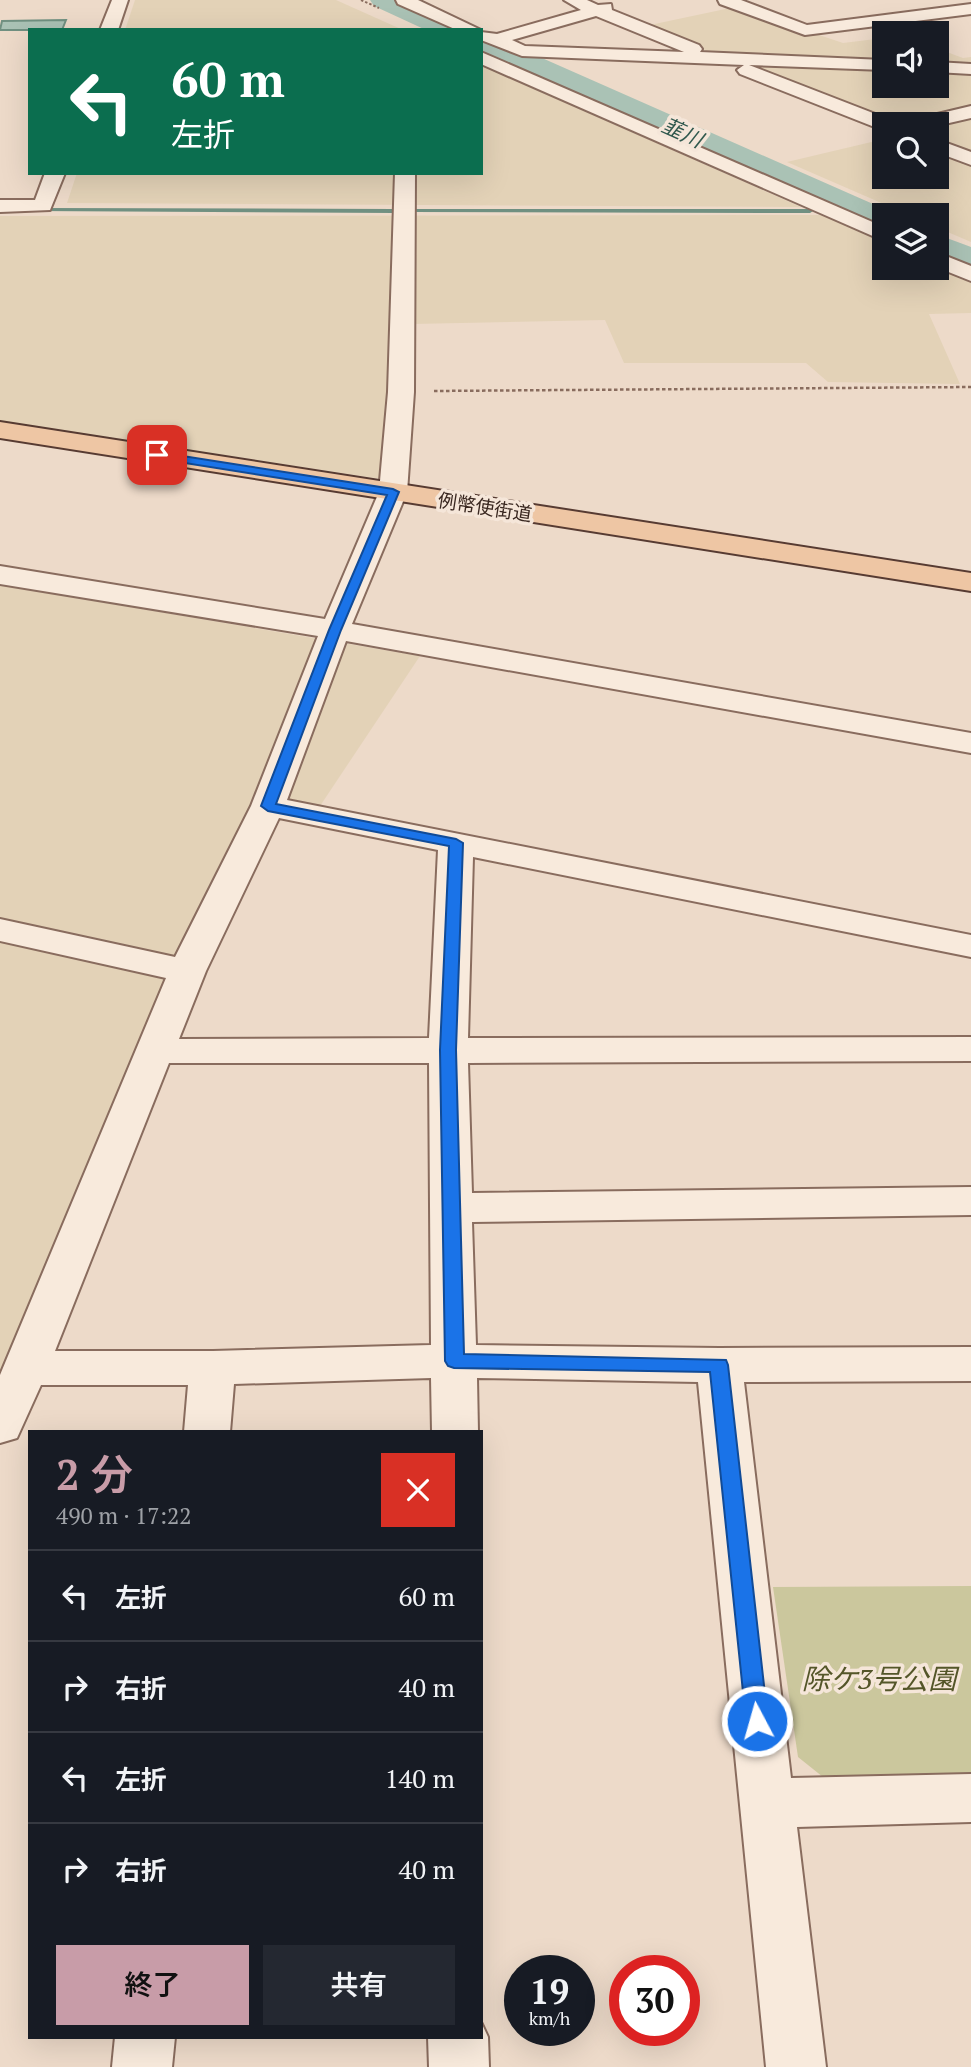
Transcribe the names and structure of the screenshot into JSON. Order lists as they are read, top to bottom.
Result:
{
  "streets": {
    "main road": ["例幣使街道"]
  },
  "water": ["韮川"],
  "parks": ["除ケ3号公園"],
  "page": {
    "turn": ["60 m", "左折"],
    "heading": ["2 分", "490 m · 17:22"],
    "list": [
      {
        "name": "左折",
        "value": "60 m"
      },
      {
        "name": "右折",
        "value": "40 m"
      },
      {
        "name": "左折",
        "value": "140 m"
      },
      {
        "name": "右折",
        "value": "40 m"
      }
    ],
    "buttons": ["終了", "共有"],
    "speed": "19 km/h",
    "limit": "30"
  }
}
